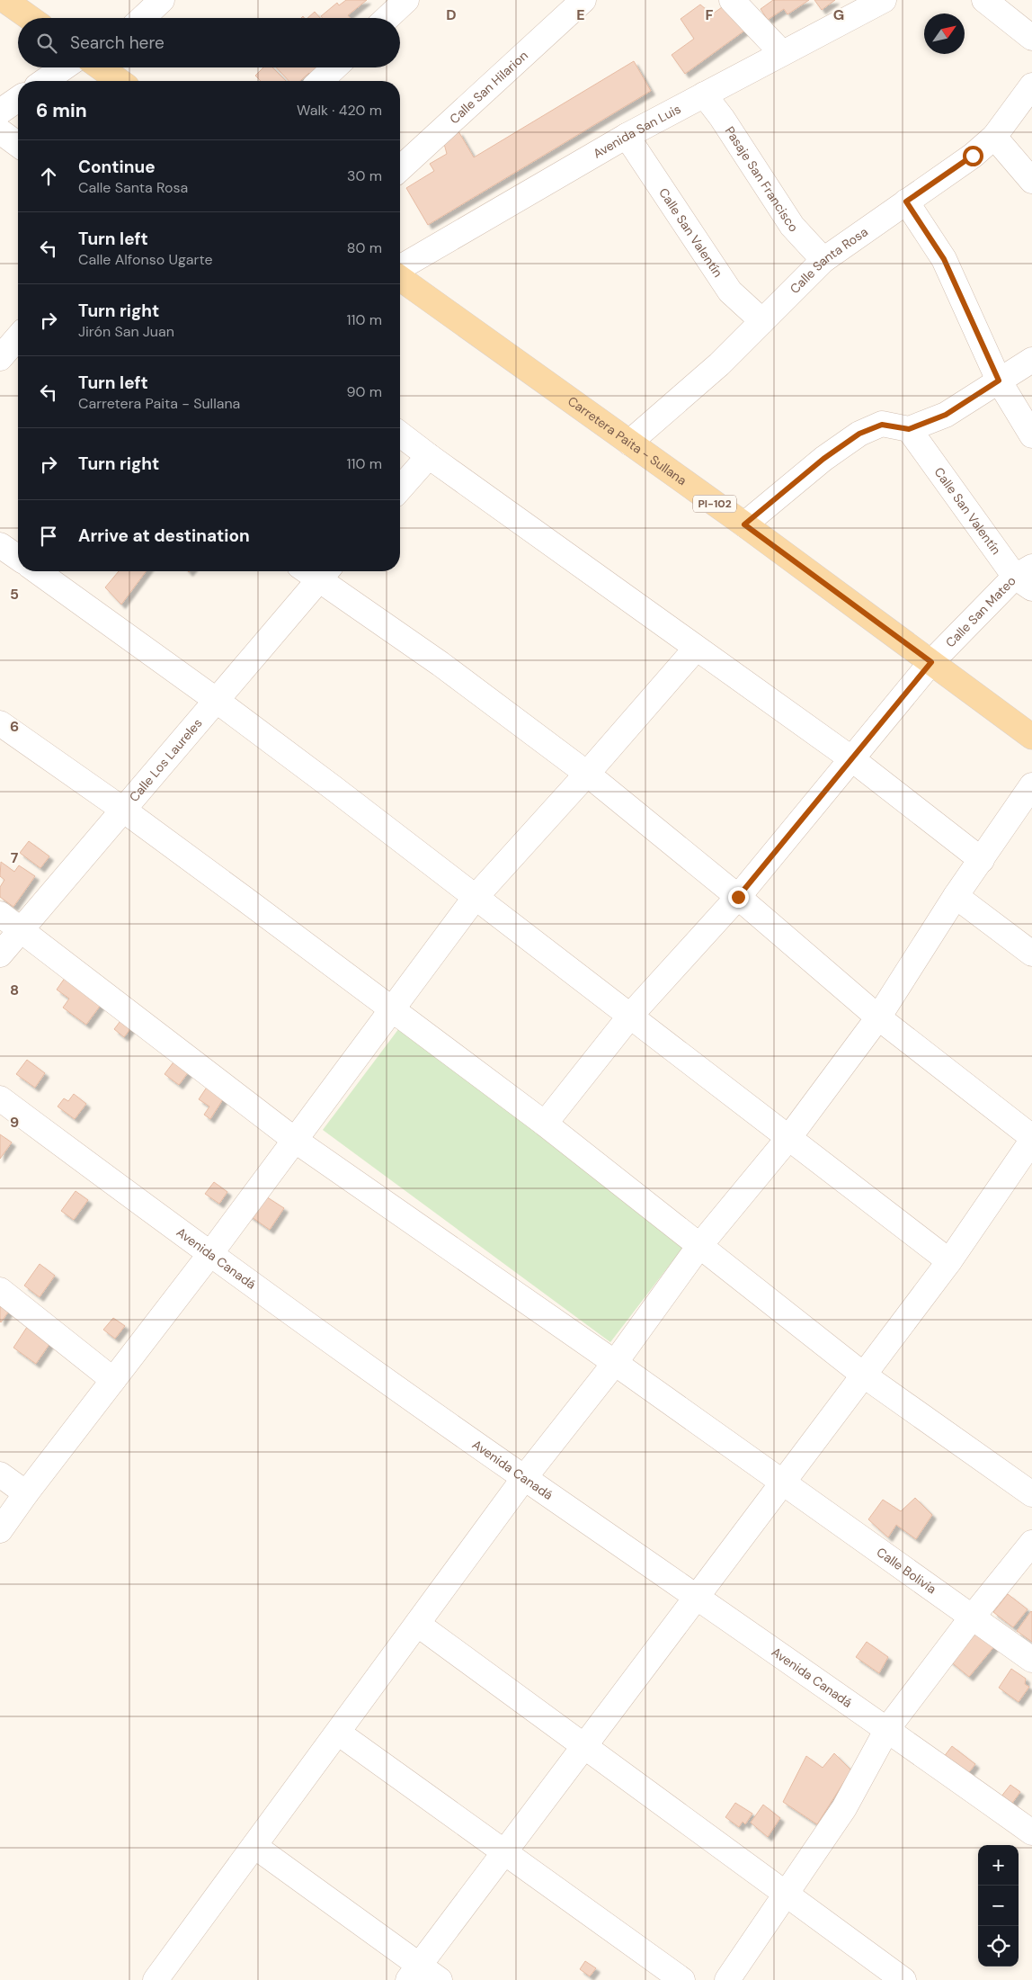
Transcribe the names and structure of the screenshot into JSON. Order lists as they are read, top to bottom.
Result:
{
  "streets": {
    "main road": ["Carretera Paita - Sullana", "PI-102"],
    "street": [
      "Calle San Hilarion",
      "Avenida San Luis",
      "Pasaje San Francisco",
      "Calle San Valentín",
      "Calle Santa Rosa",
      "Calle San Mateo",
      "Calle Los Laureles",
      "Avenida Canadá",
      "Calle Bolivia"
    ]
  },
  "crossings": [
    ["Avenida San Luis", "Pasaje San Francisco"],
    ["Avenida San Luis", "Calle San Valentín"],
    ["Pasaje San Francisco", "Calle Santa Rosa"],
    ["Calle San Valentín", "Calle Santa Rosa"],
    ["Calle San Valentín", "Calle San Mateo"],
    ["Calle Santa Rosa", "Carretera Paita - Sullana"],
    ["Carretera Paita - Sullana", "Calle San Mateo"],
    ["Calle Los Laureles", "Calle Bolivia"]
  ],
  "north": "top right",
  "page": {
    "search": "Search here",
    "heading": ["6 min", "Walk · 420 m"],
    "list": [
      ["Continue", "Calle Santa Rosa", "30 m"],
      ["Turn left", "Calle Alfonso Ugarte", "80 m"],
      ["Turn right", "Jirón San Juan", "110 m"],
      ["Turn left", "Carretera Paita - Sullana", "90 m"],
      ["Turn right", "110 m"],
      "Arrive at destination"
    ],
    "map_buttons": ["+", "−"]
  },
  "grid": {
    "columns": [
      "D",
      "E",
      "F",
      "G"
    ],
    "rows": [
      "5",
      "6",
      "7",
      "8",
      "9"
    ]
  }
}
